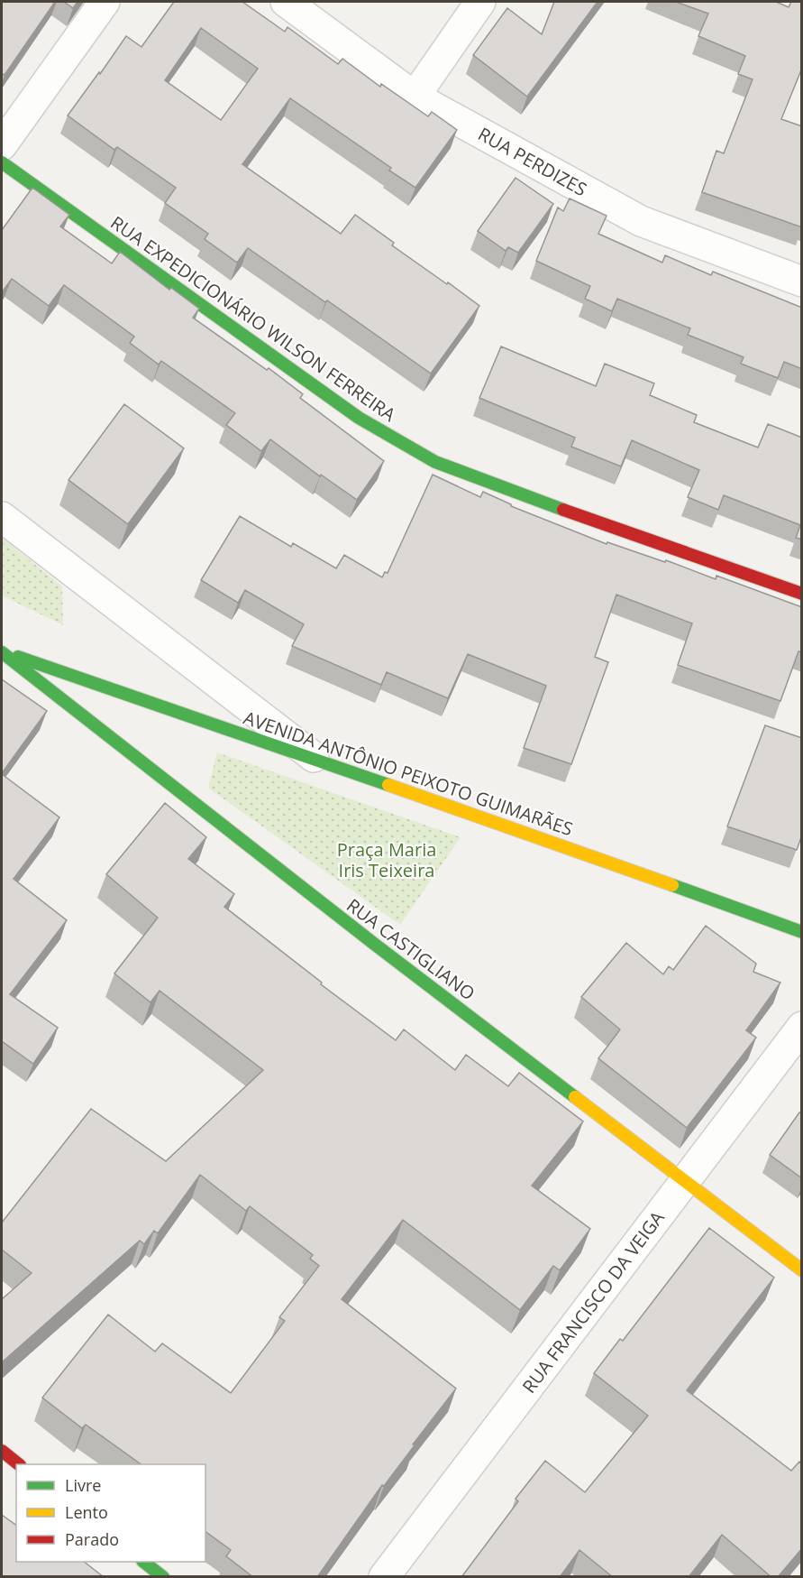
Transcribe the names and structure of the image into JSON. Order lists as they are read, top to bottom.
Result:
{
  "streets": {
    "street": [
      "RUA PERDIZES",
      "RUA EXPEDICIONÁRIO WILSON FERREIRA",
      "AVENIDA ANTÔNIO PEIXOTO GUIMARÃES",
      "RUA CASTIGLIANO",
      "RUA FRANCISCO DA VEIGA"
    ]
  },
  "crossings": [
    ["AVENIDA ANTÔNIO PEIXOTO GUIMARÃES", "RUA CASTIGLIANO"],
    ["RUA CASTIGLIANO", "RUA FRANCISCO DA VEIGA"]
  ],
  "parks": ["Praça Maria Iris Teixeira"],
  "legend": ["Livre", "Lento", "Parado"]
}
